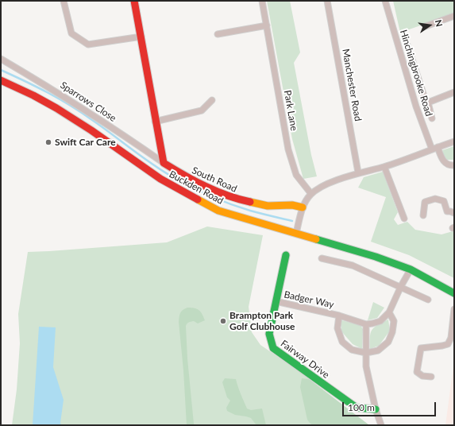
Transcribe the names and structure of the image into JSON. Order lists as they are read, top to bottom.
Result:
{
  "streets": {
    "street": [
      "Hinchingbrooke Road",
      "Manchester Road",
      "Sparrows Close",
      "Park Lane",
      "South Road",
      "Buckden Road",
      "Badger Way",
      "Fairway Drive"
    ]
  },
  "crossings": [
    ["Sparrows Close", "South Road"],
    ["Badger Way", "Fairway Drive"]
  ],
  "places": ["Swift Car Care", "Brampton Park Golf Clubhouse"],
  "scale_bar": "100 m",
  "north": "right"
}
